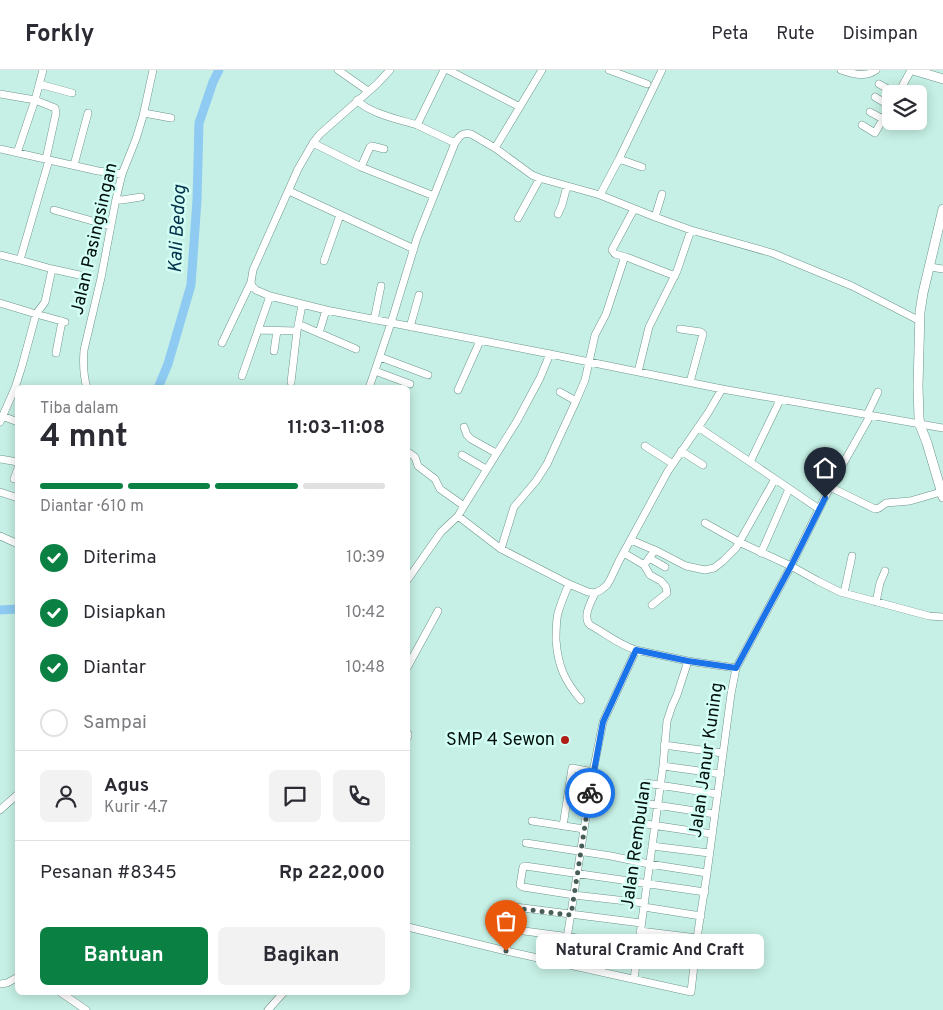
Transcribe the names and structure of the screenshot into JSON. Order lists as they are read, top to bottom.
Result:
{
  "streets": {
    "street": ["Jalan Pasingsingan", "Jalan Janur Kuning", "Jalan Rembulan"]
  },
  "crossings": [
    ["Jalan Janur Kuning", "Jalan Rembulan"]
  ],
  "water": ["Kali Bedog"],
  "places": ["SMP 4 Sewon", "Natural Cramic And Craft"],
  "page": {
    "header": "Forkly",
    "nav": ["Peta", "Rute", "Disimpan"],
    "heading": ["4 mnt", "Tiba dalam", "11:03–11:08"],
    "panel": [
      "Agus",
      "Kurir · 4.7",
      "Pesanan #8345",
      "Rp 222,000"
    ],
    "bar": "Diantar · 610 m",
    "list": [
      ["Diterima", "10:39"],
      ["Disiapkan", "10:42"],
      ["Diantar", "10:48"],
      "Sampai"
    ],
    "buttons": ["Bantuan", "Bagikan"],
    "bubble": "Natural Cramic And Craft"
  }
}
